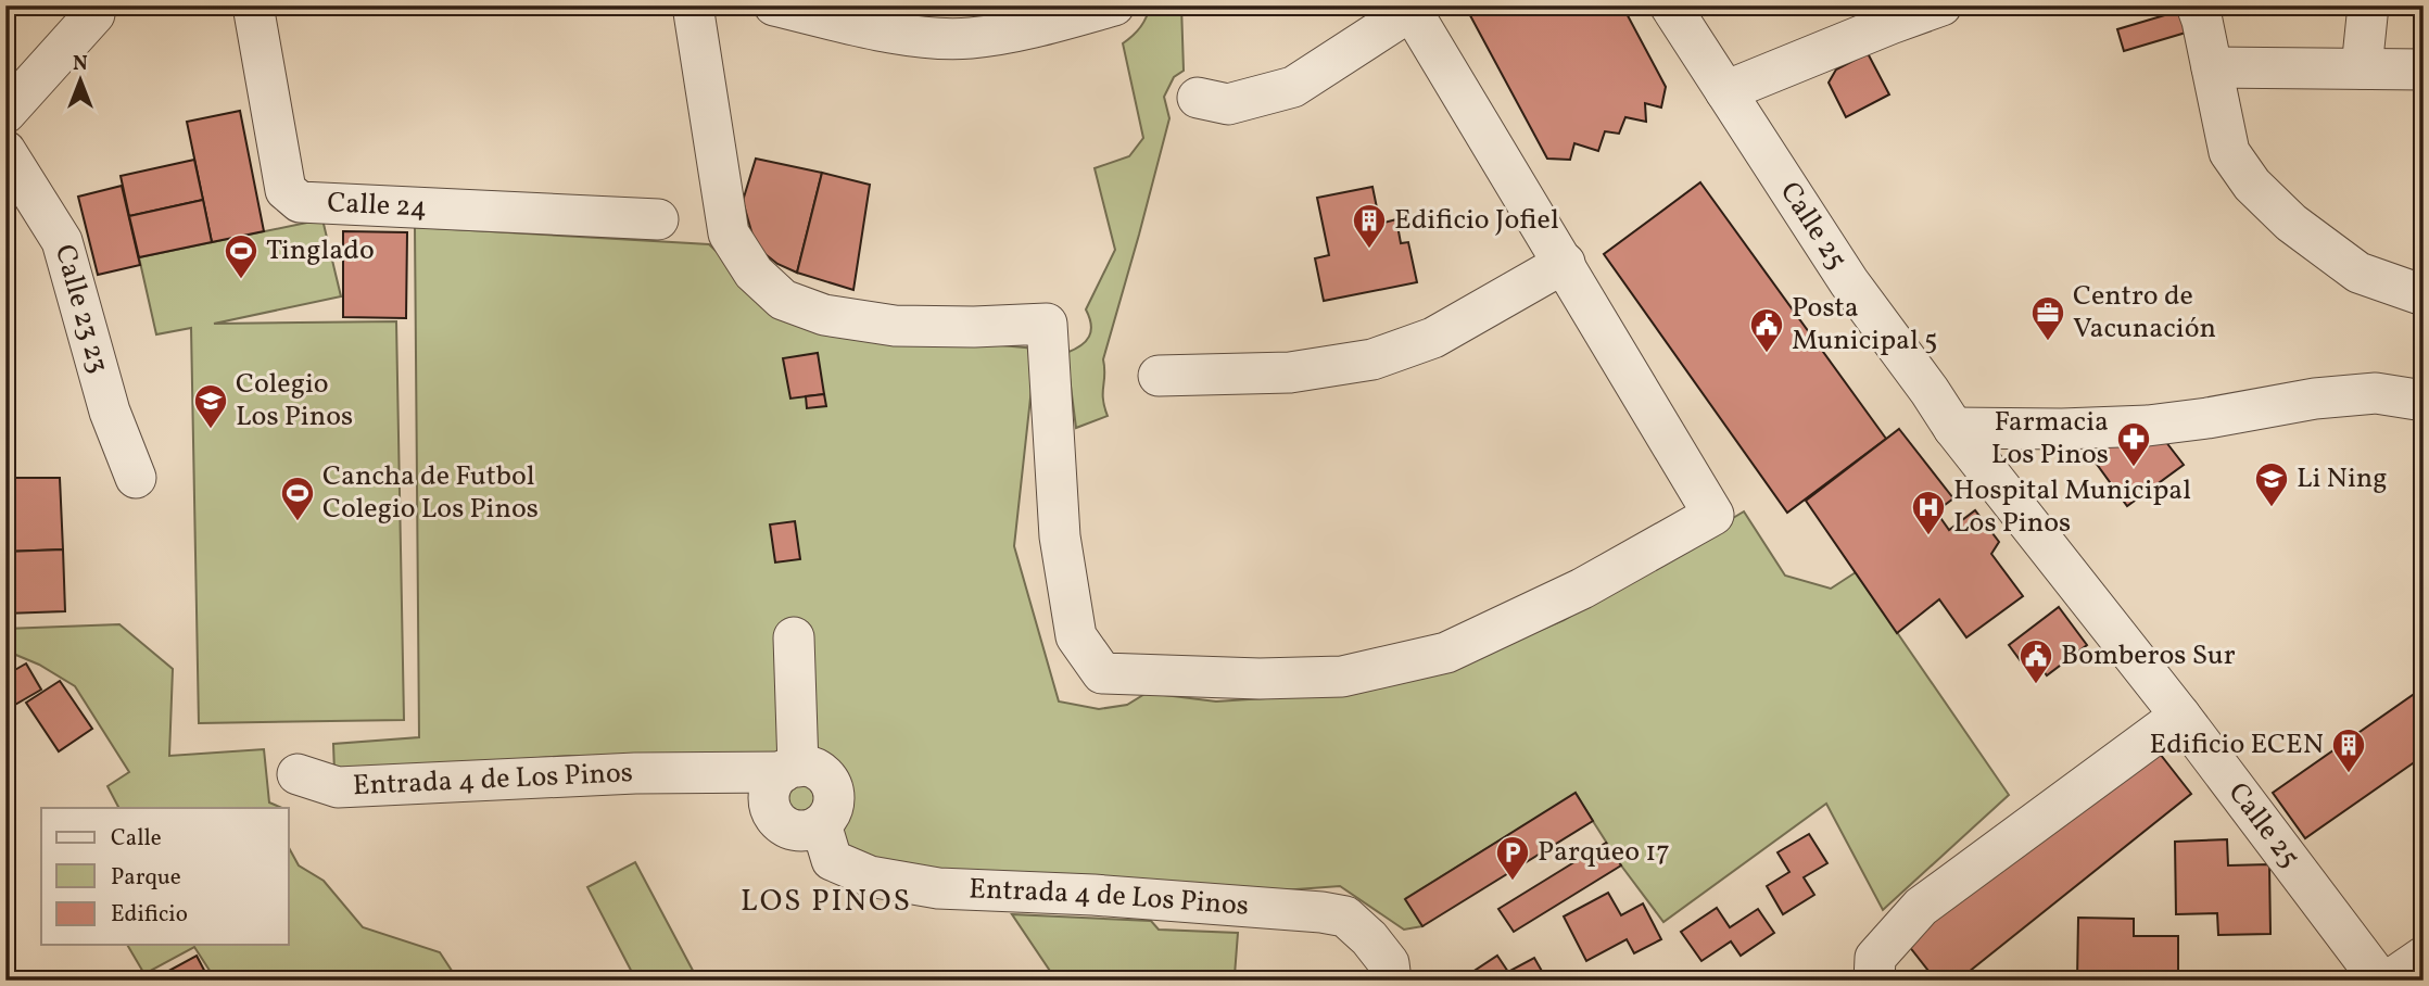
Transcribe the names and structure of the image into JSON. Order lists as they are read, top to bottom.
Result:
{
  "streets": {
    "street": [
      "Calle 24",
      "Calle 25",
      "Calle 23 23",
      "Entrada 4 de Los Pinos"
    ]
  },
  "districts": ["LOS PINOS"],
  "places": {
    "building": ["Edificio Jofiel", "Edificio ECEN"],
    "sports": ["Tinglado", "Cancha de Futbol Colegio Los Pinos"],
    "office": ["Centro de Vacunación"],
    "public building": ["Posta Municipal 5", "Bomberos Sur"],
    "school or university": ["Colegio Los Pinos", "Li Ning"],
    "pharmacy": ["Farmacia Los Pinos"],
    "hospital": ["Hospital Municipal Los Pinos"],
    "parking": ["Parqueo 17"]
  },
  "legend": ["Calle", "Parque", "Edificio"],
  "north": "top"
}
